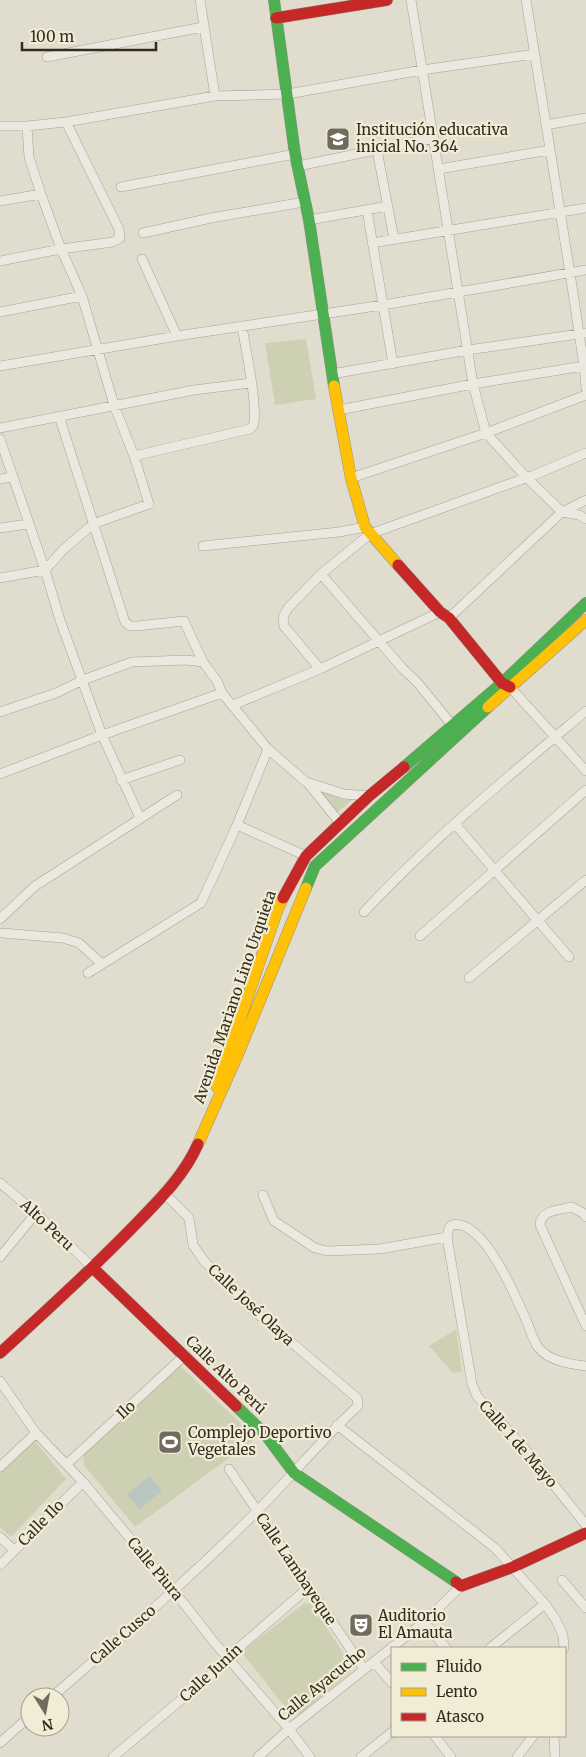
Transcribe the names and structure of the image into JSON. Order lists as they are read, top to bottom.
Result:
{
  "streets": {
    "main road": ["Avenida Mariano Lino Urquieta", "Calle Alto Perú", "Calle Ayacucho"],
    "street": [
      "Alto Peru",
      "Calle José Olaya",
      "Ilo",
      "Calle 1 de Mayo",
      "Calle Ilo",
      "Calle Piura",
      "Calle Lambayeque",
      "Calle Cusco",
      "Calle Junín"
    ]
  },
  "crossings": [
    ["Alto Peru", "Calle Alto Perú"],
    ["Calle José Olaya", "Calle Cusco"],
    ["Calle Alto Perú", "Ilo"],
    ["Calle Alto Perú", "Calle Cusco"],
    ["Calle Alto Perú", "Calle Ayacucho"],
    ["Ilo", "Calle Piura"],
    ["Calle Ilo", "Calle Piura"],
    ["Calle Piura", "Calle Cusco"],
    ["Calle Piura", "Calle Junín"],
    ["Calle Piura", "Calle Ayacucho"],
    ["Calle Lambayeque", "Calle Cusco"],
    ["Calle Lambayeque", "Calle Junín"],
    ["Calle Lambayeque", "Calle Ayacucho"]
  ],
  "places": {
    "school or university": ["Institución educativa inicial No. 364"],
    "sports": ["Complejo Deportivo Vegetales"],
    "theatre": ["Auditorio El Amauta"]
  },
  "legend": ["Fluido", "Lento", "Atasco"],
  "scale_bar": "100 m",
  "north": "bottom"
}
